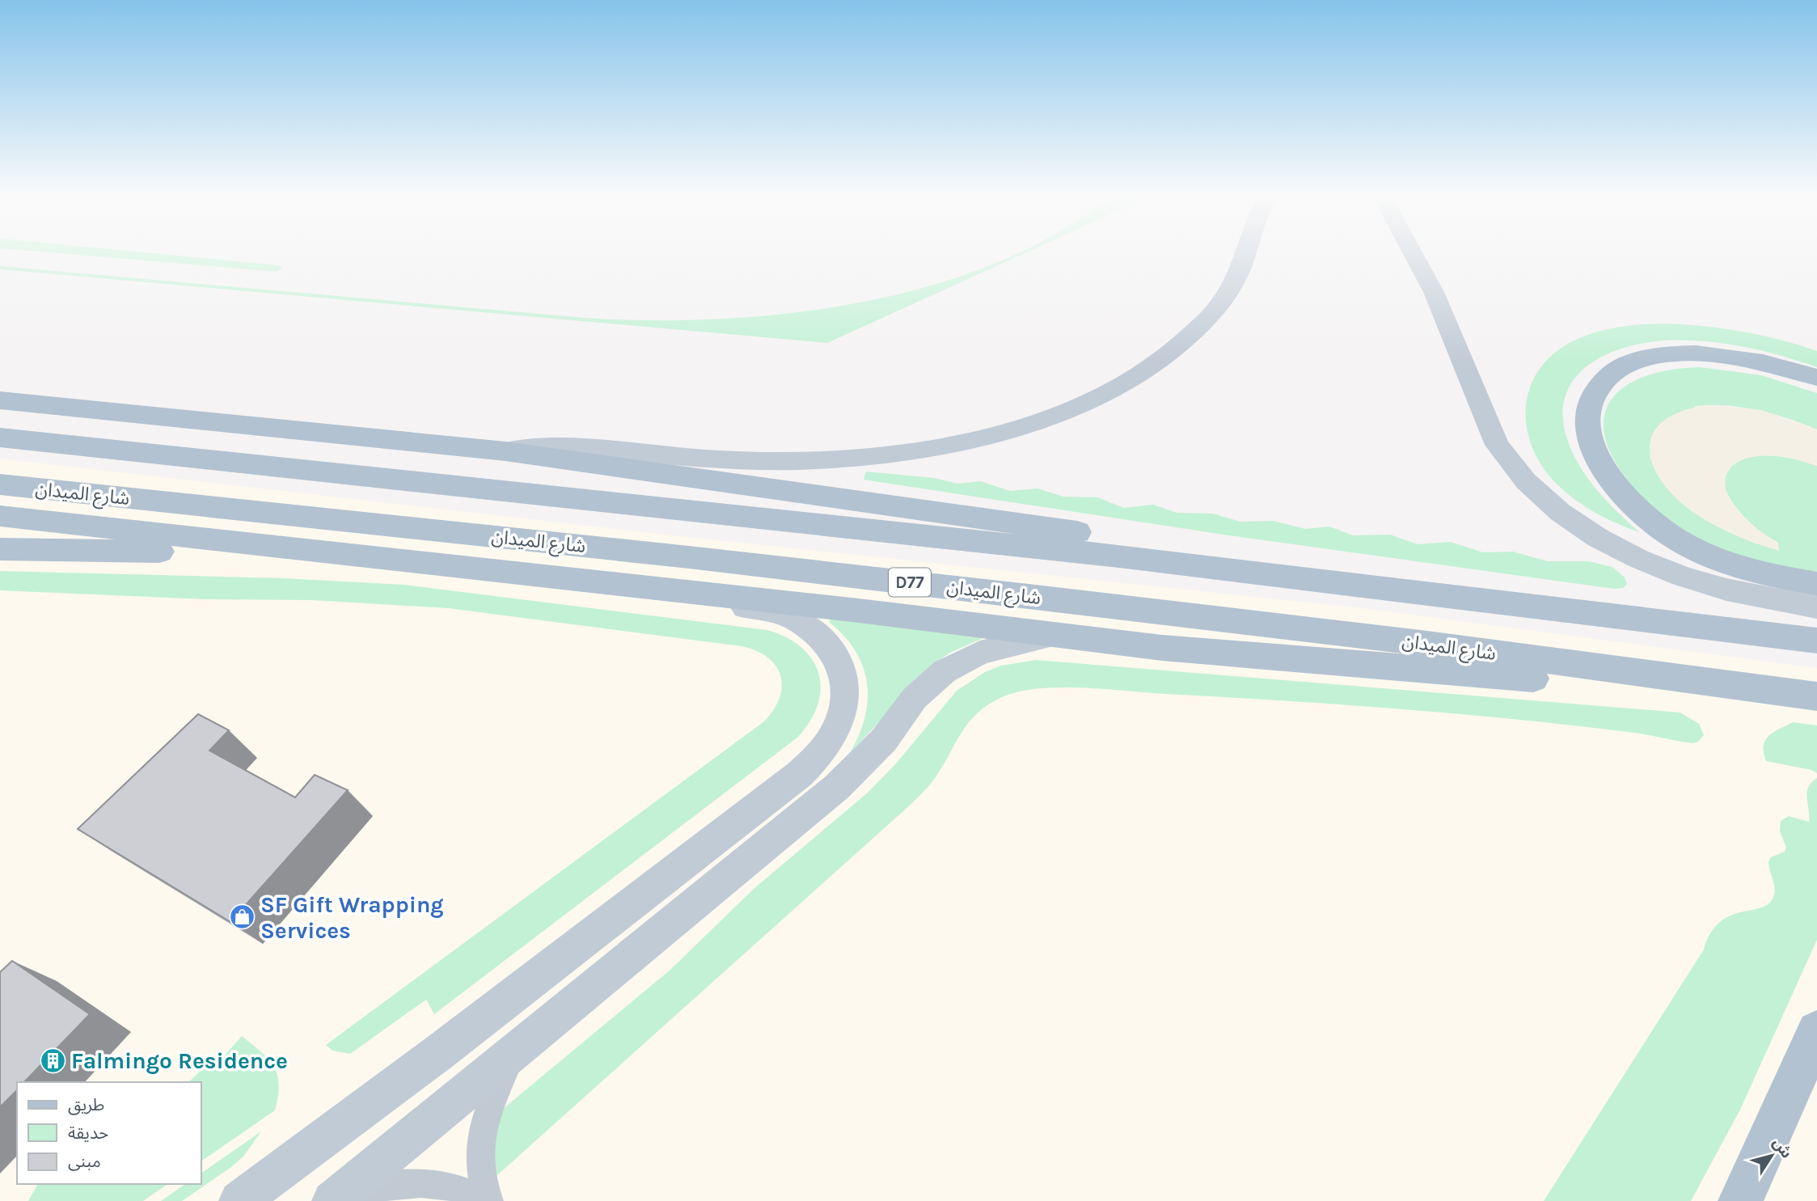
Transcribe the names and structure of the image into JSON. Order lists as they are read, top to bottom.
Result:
{
  "streets": {
    "main road": ["شارع الميدان", "D77"]
  },
  "places": {
    "shop": ["SF Gift Wrapping Services"],
    "building": ["Falmingo Residence"]
  },
  "legend": ["طريق", "حديقة", "مبنى"],
  "north": "top right"
}
